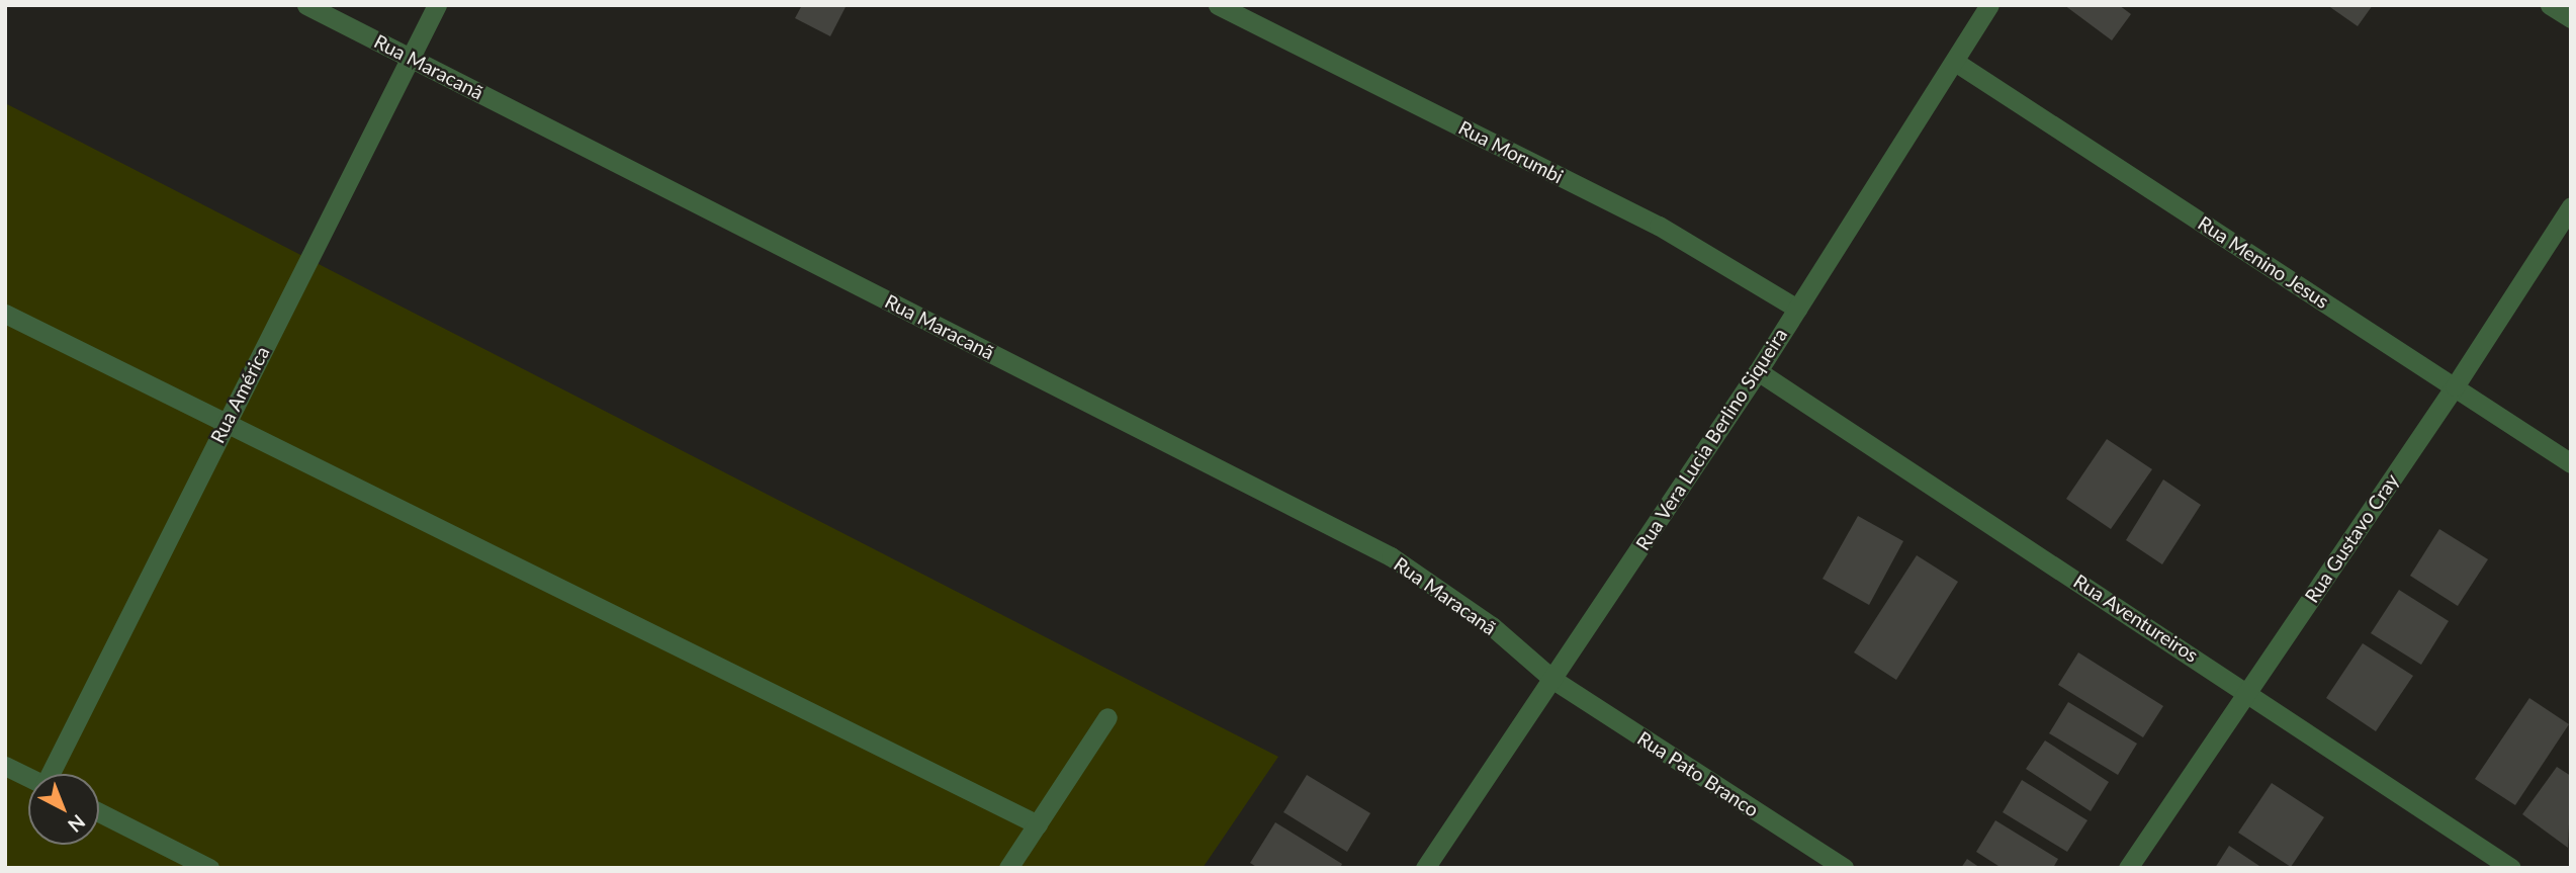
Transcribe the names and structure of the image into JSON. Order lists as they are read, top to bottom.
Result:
{
  "streets": {
    "street": [
      "Rua Maracanã",
      "Rua Morumbi",
      "Rua Menino Jesus",
      "Rua América",
      "Rua Vera Lucia Berlino Siqueira",
      "Rua Gustavo Cray",
      "Rua Aventureiros",
      "Rua Pato Branco"
    ]
  },
  "crossings": [
    ["Rua Maracanã", "Rua América"],
    ["Rua Maracanã", "Rua Vera Lucia Berlino Siqueira"],
    ["Rua Maracanã", "Rua Pato Branco"],
    ["Rua Morumbi", "Rua Vera Lucia Berlino Siqueira"],
    ["Rua Menino Jesus", "Rua Vera Lucia Berlino Siqueira"],
    ["Rua Menino Jesus", "Rua Gustavo Cray"],
    ["Rua Vera Lucia Berlino Siqueira", "Rua Aventureiros"],
    ["Rua Vera Lucia Berlino Siqueira", "Rua Pato Branco"],
    ["Rua Gustavo Cray", "Rua Aventureiros"]
  ],
  "north": "bottom right"
}
